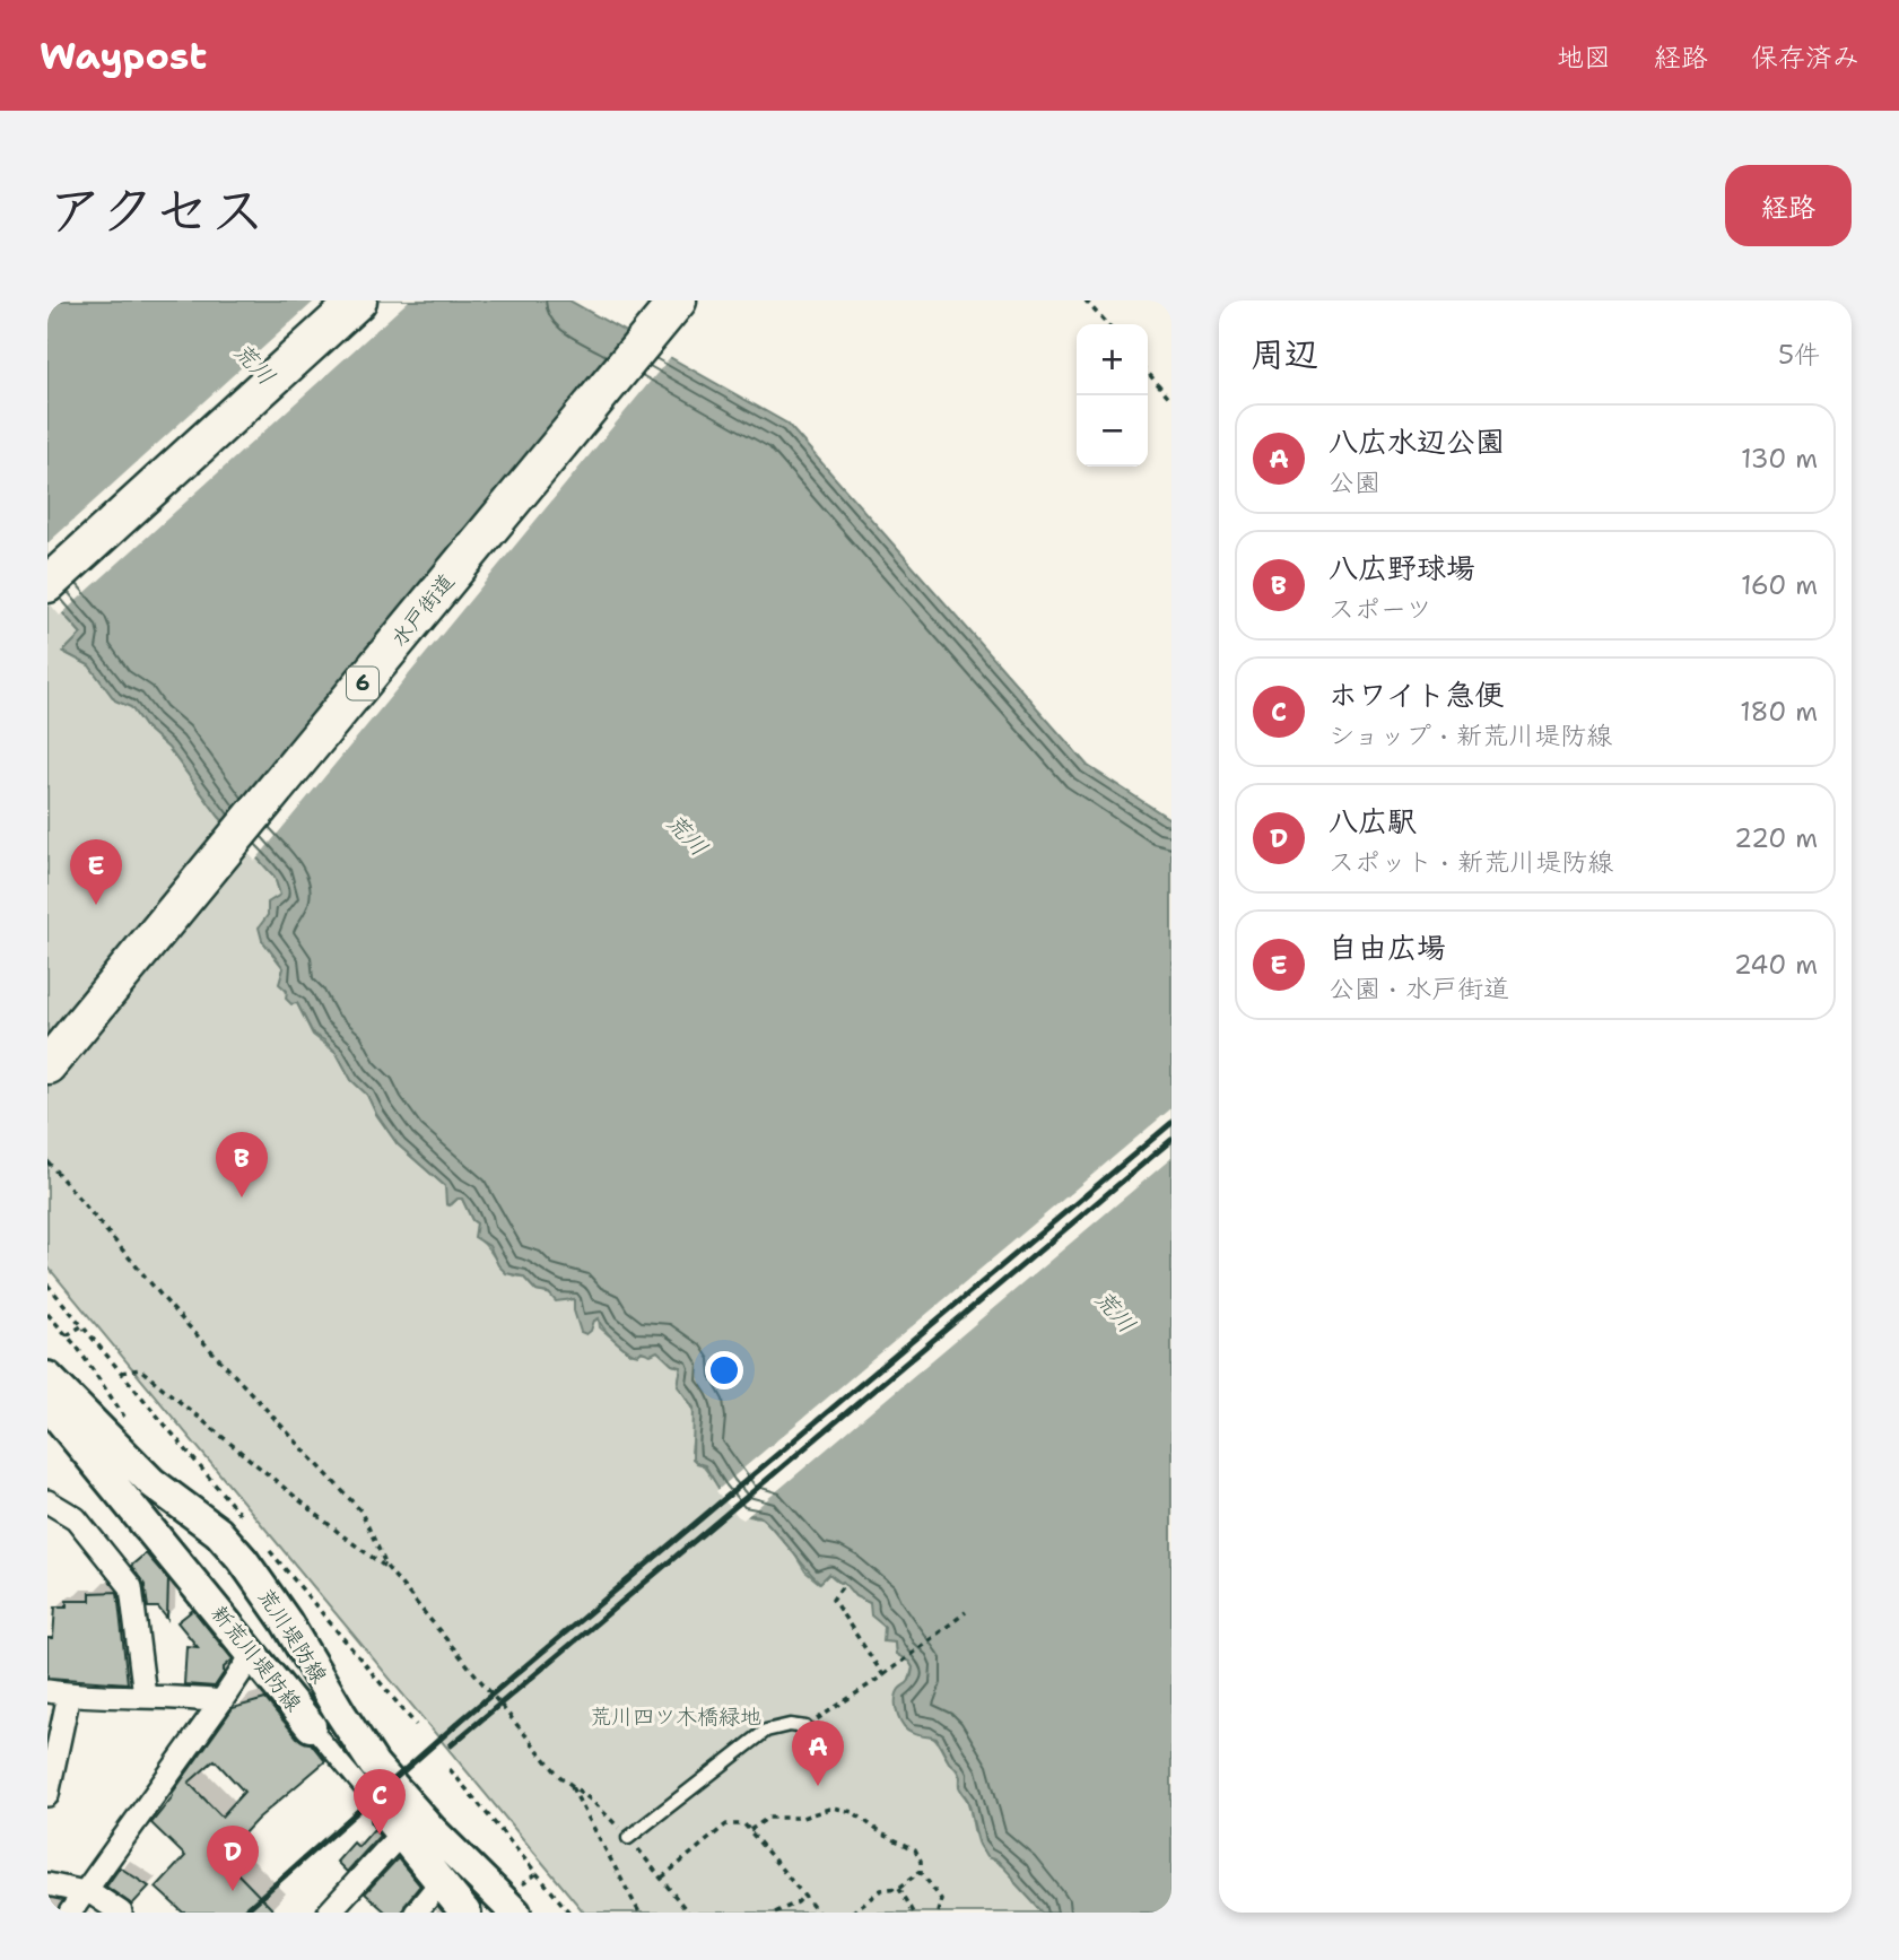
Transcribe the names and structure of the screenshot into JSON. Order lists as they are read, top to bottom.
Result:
{
  "streets": {
    "highway": ["水戸街道", "6"],
    "main road": ["荒川堤防線", "新荒川堤防線"]
  },
  "water": ["荒川"],
  "parks": ["荒川四ツ木橋緑地"],
  "page": {
    "header": "Waypost",
    "nav": ["地図", "経路", "保存済み"],
    "title": "アクセス",
    "buttons": "経路",
    "heading": ["周辺", "5件"],
    "map_buttons": ["+", "−"],
    "list": [
      {
        "mark": "A",
        "name": "八広水辺公園",
        "note": "公園",
        "value": "130 m"
      },
      {
        "mark": "B",
        "name": "八広野球場",
        "note": "スポーツ",
        "value": "160 m"
      },
      {
        "mark": "C",
        "name": "ホワイト急便",
        "note": "ショップ · 新荒川堤防線",
        "value": "180 m"
      },
      {
        "mark": "D",
        "name": "八広駅",
        "note": "スポット · 新荒川堤防線",
        "value": "220 m"
      },
      {
        "mark": "E",
        "name": "自由広場",
        "note": "公園 · 水戸街道",
        "value": "240 m"
      }
    ],
    "pins": [
      "E",
      "B",
      "A",
      "C",
      "D"
    ]
  }
}
